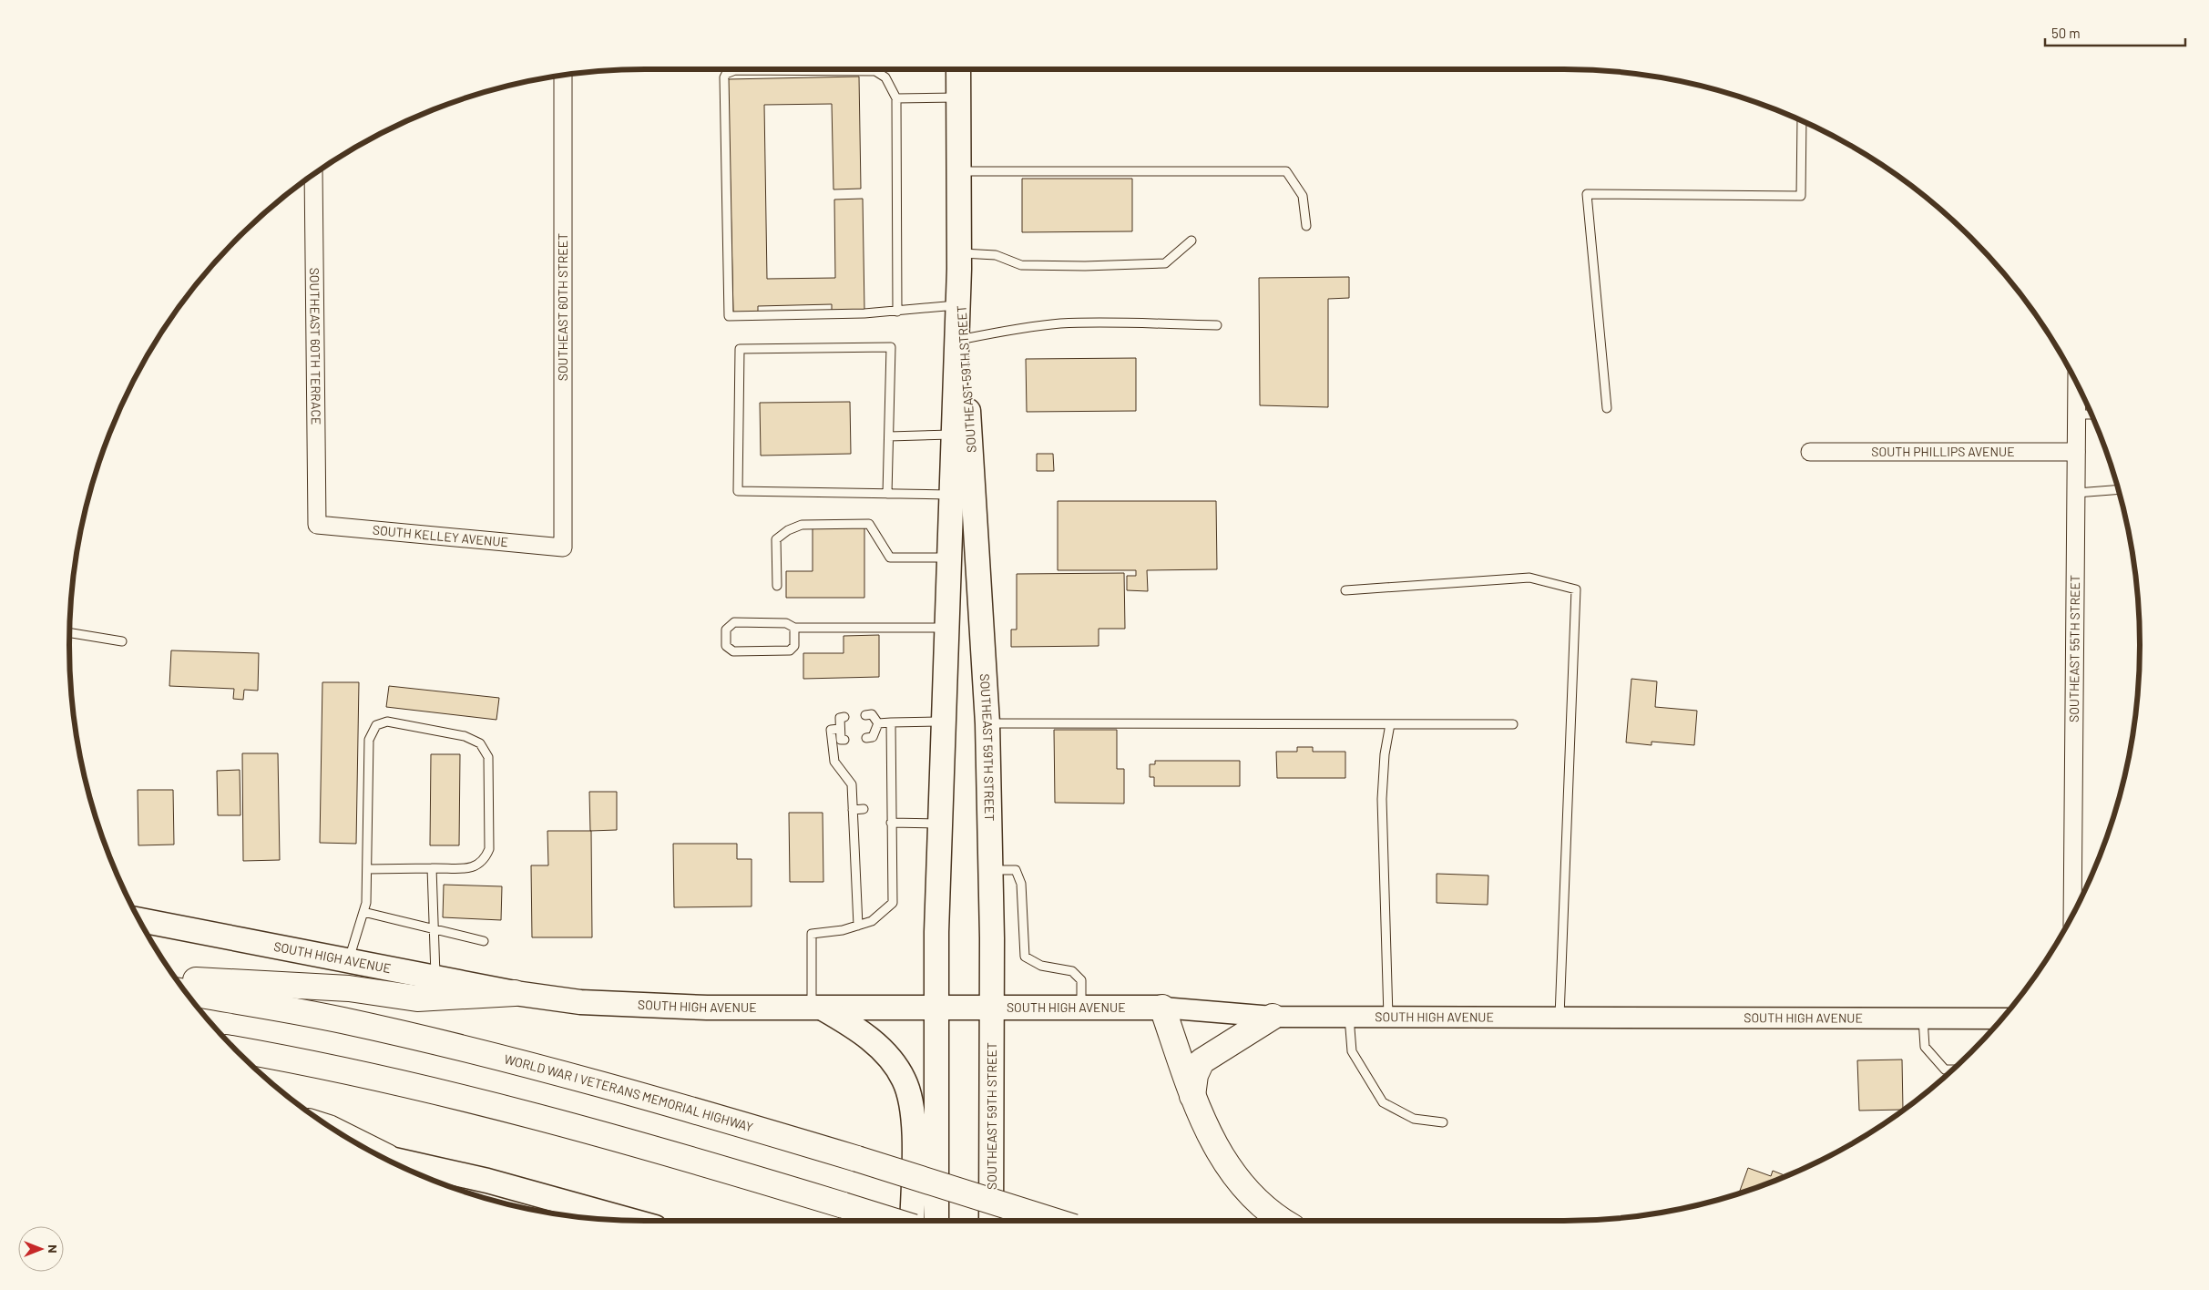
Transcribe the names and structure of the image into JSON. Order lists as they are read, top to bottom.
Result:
{
  "streets": {
    "highway": ["WORLD WAR I VETERANS MEMORIAL HIGHWAY"],
    "main road": ["SOUTHEAST 59TH STREET", "SOUTH HIGH AVENUE"],
    "street": [
      "SOUTHEAST 60TH STREET",
      "SOUTHEAST 60TH TERRACE",
      "SOUTH PHILLIPS AVENUE",
      "SOUTH KELLEY AVENUE",
      "SOUTHEAST 55TH STREET"
    ]
  },
  "crossings": [
    ["SOUTHEAST 60TH STREET", "SOUTH KELLEY AVENUE"],
    ["SOUTHEAST 60TH TERRACE", "SOUTH KELLEY AVENUE"],
    ["SOUTHEAST 59TH STREET", "SOUTH HIGH AVENUE"],
    ["SOUTH PHILLIPS AVENUE", "SOUTHEAST 55TH STREET"]
  ],
  "scale_bar": "50 m",
  "north": "right"
}
